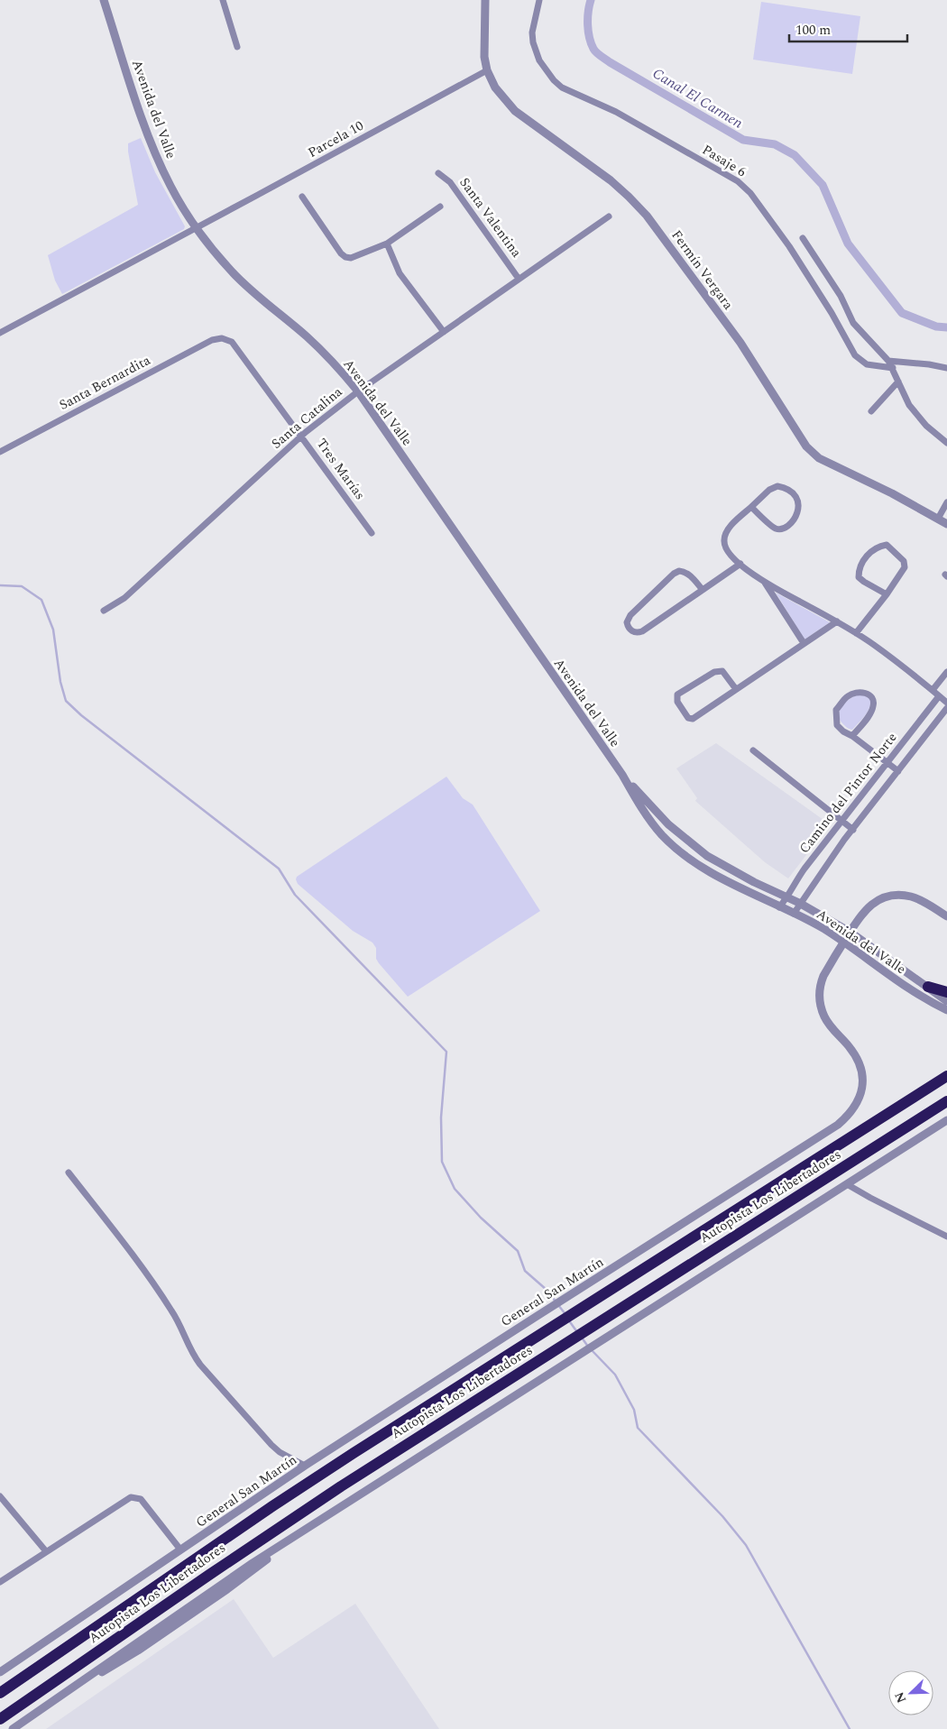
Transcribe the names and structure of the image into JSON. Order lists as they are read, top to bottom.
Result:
{
  "streets": {
    "highway": ["Autopista Los Libertadores"],
    "street": [
      "Avenida del Valle",
      "Parcela 10",
      "Pasaje 6",
      "Santa Valentina",
      "Fermín Vergara",
      "Santa Bernardita",
      "Santa Catalina",
      "Tres Marías",
      "Camino del Pintor Norte",
      "General San Martín"
    ]
  },
  "crossings": [
    ["Avenida del Valle", "Parcela 10"],
    ["Avenida del Valle", "Santa Catalina"],
    ["Avenida del Valle", "Camino del Pintor Norte"],
    ["Avenida del Valle", "General San Martín"],
    ["Parcela 10", "Fermín Vergara"],
    ["Santa Valentina", "Santa Catalina"],
    ["Santa Bernardita", "Tres Marías"],
    ["Santa Catalina", "Tres Marías"]
  ],
  "water": ["Canal El Carmen"],
  "scale_bar": "100 m",
  "north": "bottom left"
}
